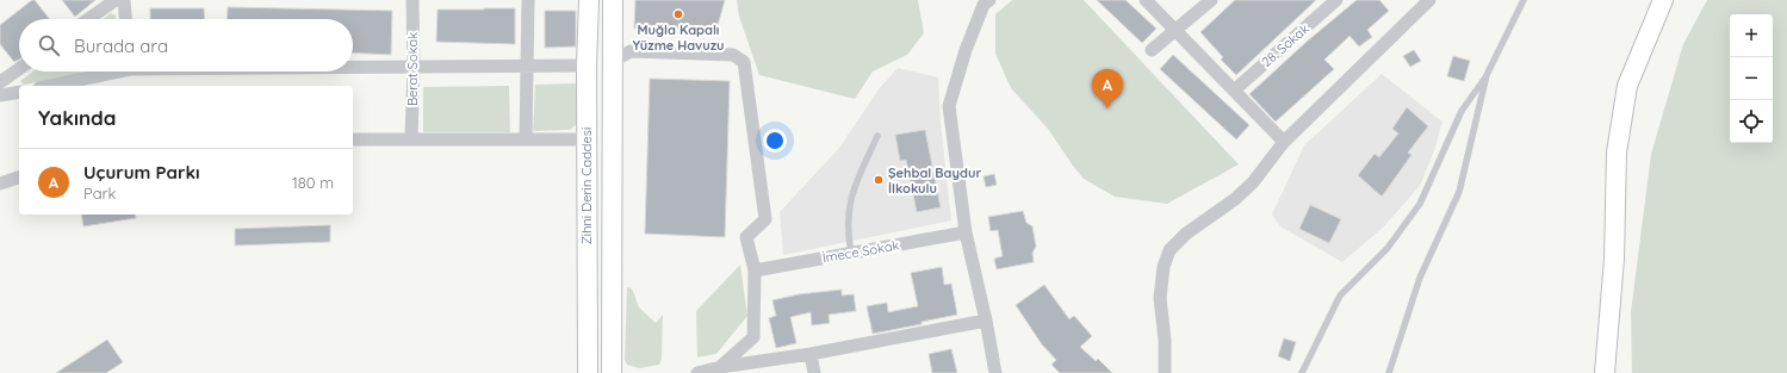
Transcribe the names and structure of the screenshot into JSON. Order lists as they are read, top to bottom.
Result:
{
  "streets": {
    "main road": ["Zihni Derin Caddesi"],
    "street": ["28. Sokak", "Berat Sokak", "İmece Sokak"]
  },
  "places": ["Muğla Kapalı Yüzme Havuzu", "Şehbal Baydur İlkokulu"],
  "page": {
    "map_buttons": ["+", "−"],
    "search": "Burada ara",
    "pins": "A",
    "heading": "Yakında",
    "list": [
      {
        "mark": "A",
        "name": "Uçurum Parkı",
        "note": "Park",
        "value": "180 m"
      }
    ]
  }
}
